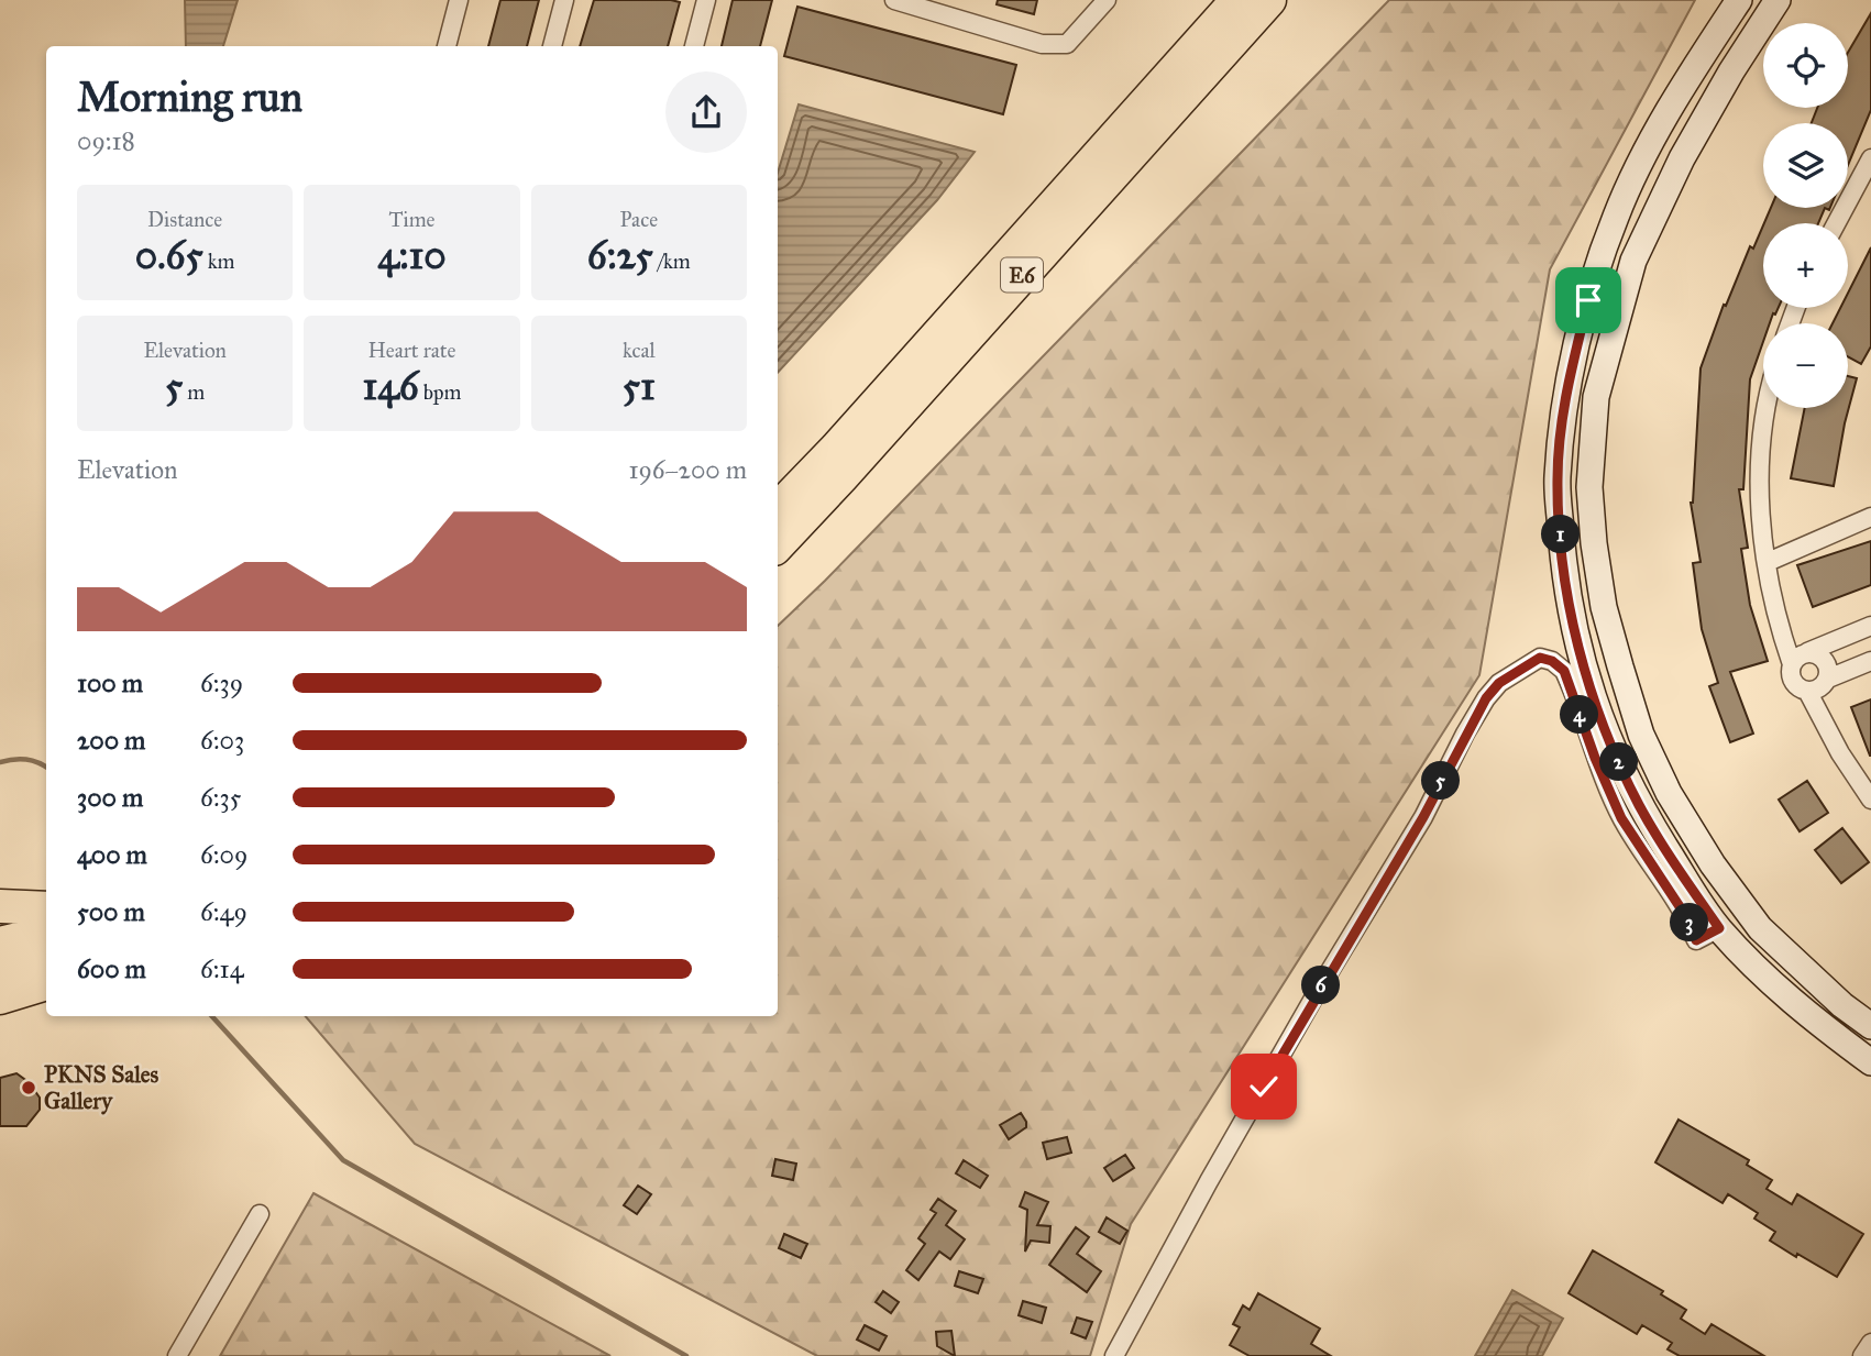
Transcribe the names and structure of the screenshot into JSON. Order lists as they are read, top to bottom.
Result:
{
  "streets": {
    "highway": ["E6"]
  },
  "places": ["PKNS Sales Gallery"],
  "page": {
    "map_buttons": ["+", "−"],
    "heading": ["Morning run", "09:18"],
    "stats": [
      ["Distance", "0.65 km"],
      ["Time", "4:10"],
      ["Pace", "6:25 /km"],
      ["Elevation", "5 m"],
      ["Heart rate", "146 bpm"],
      ["kcal", "51"]
    ],
    "chart": ["Elevation", "196–200 m"],
    "pins": [
      "1",
      "4",
      "2",
      "5",
      "3",
      "6"
    ],
    "list": [
      {
        "name": "100 m",
        "note": "6:39"
      },
      {
        "name": "200 m",
        "note": "6:03"
      },
      {
        "name": "300 m",
        "note": "6:35"
      },
      {
        "name": "400 m",
        "note": "6:09"
      },
      {
        "name": "500 m",
        "note": "6:49"
      },
      {
        "name": "600 m",
        "note": "6:14"
      }
    ]
  }
}
